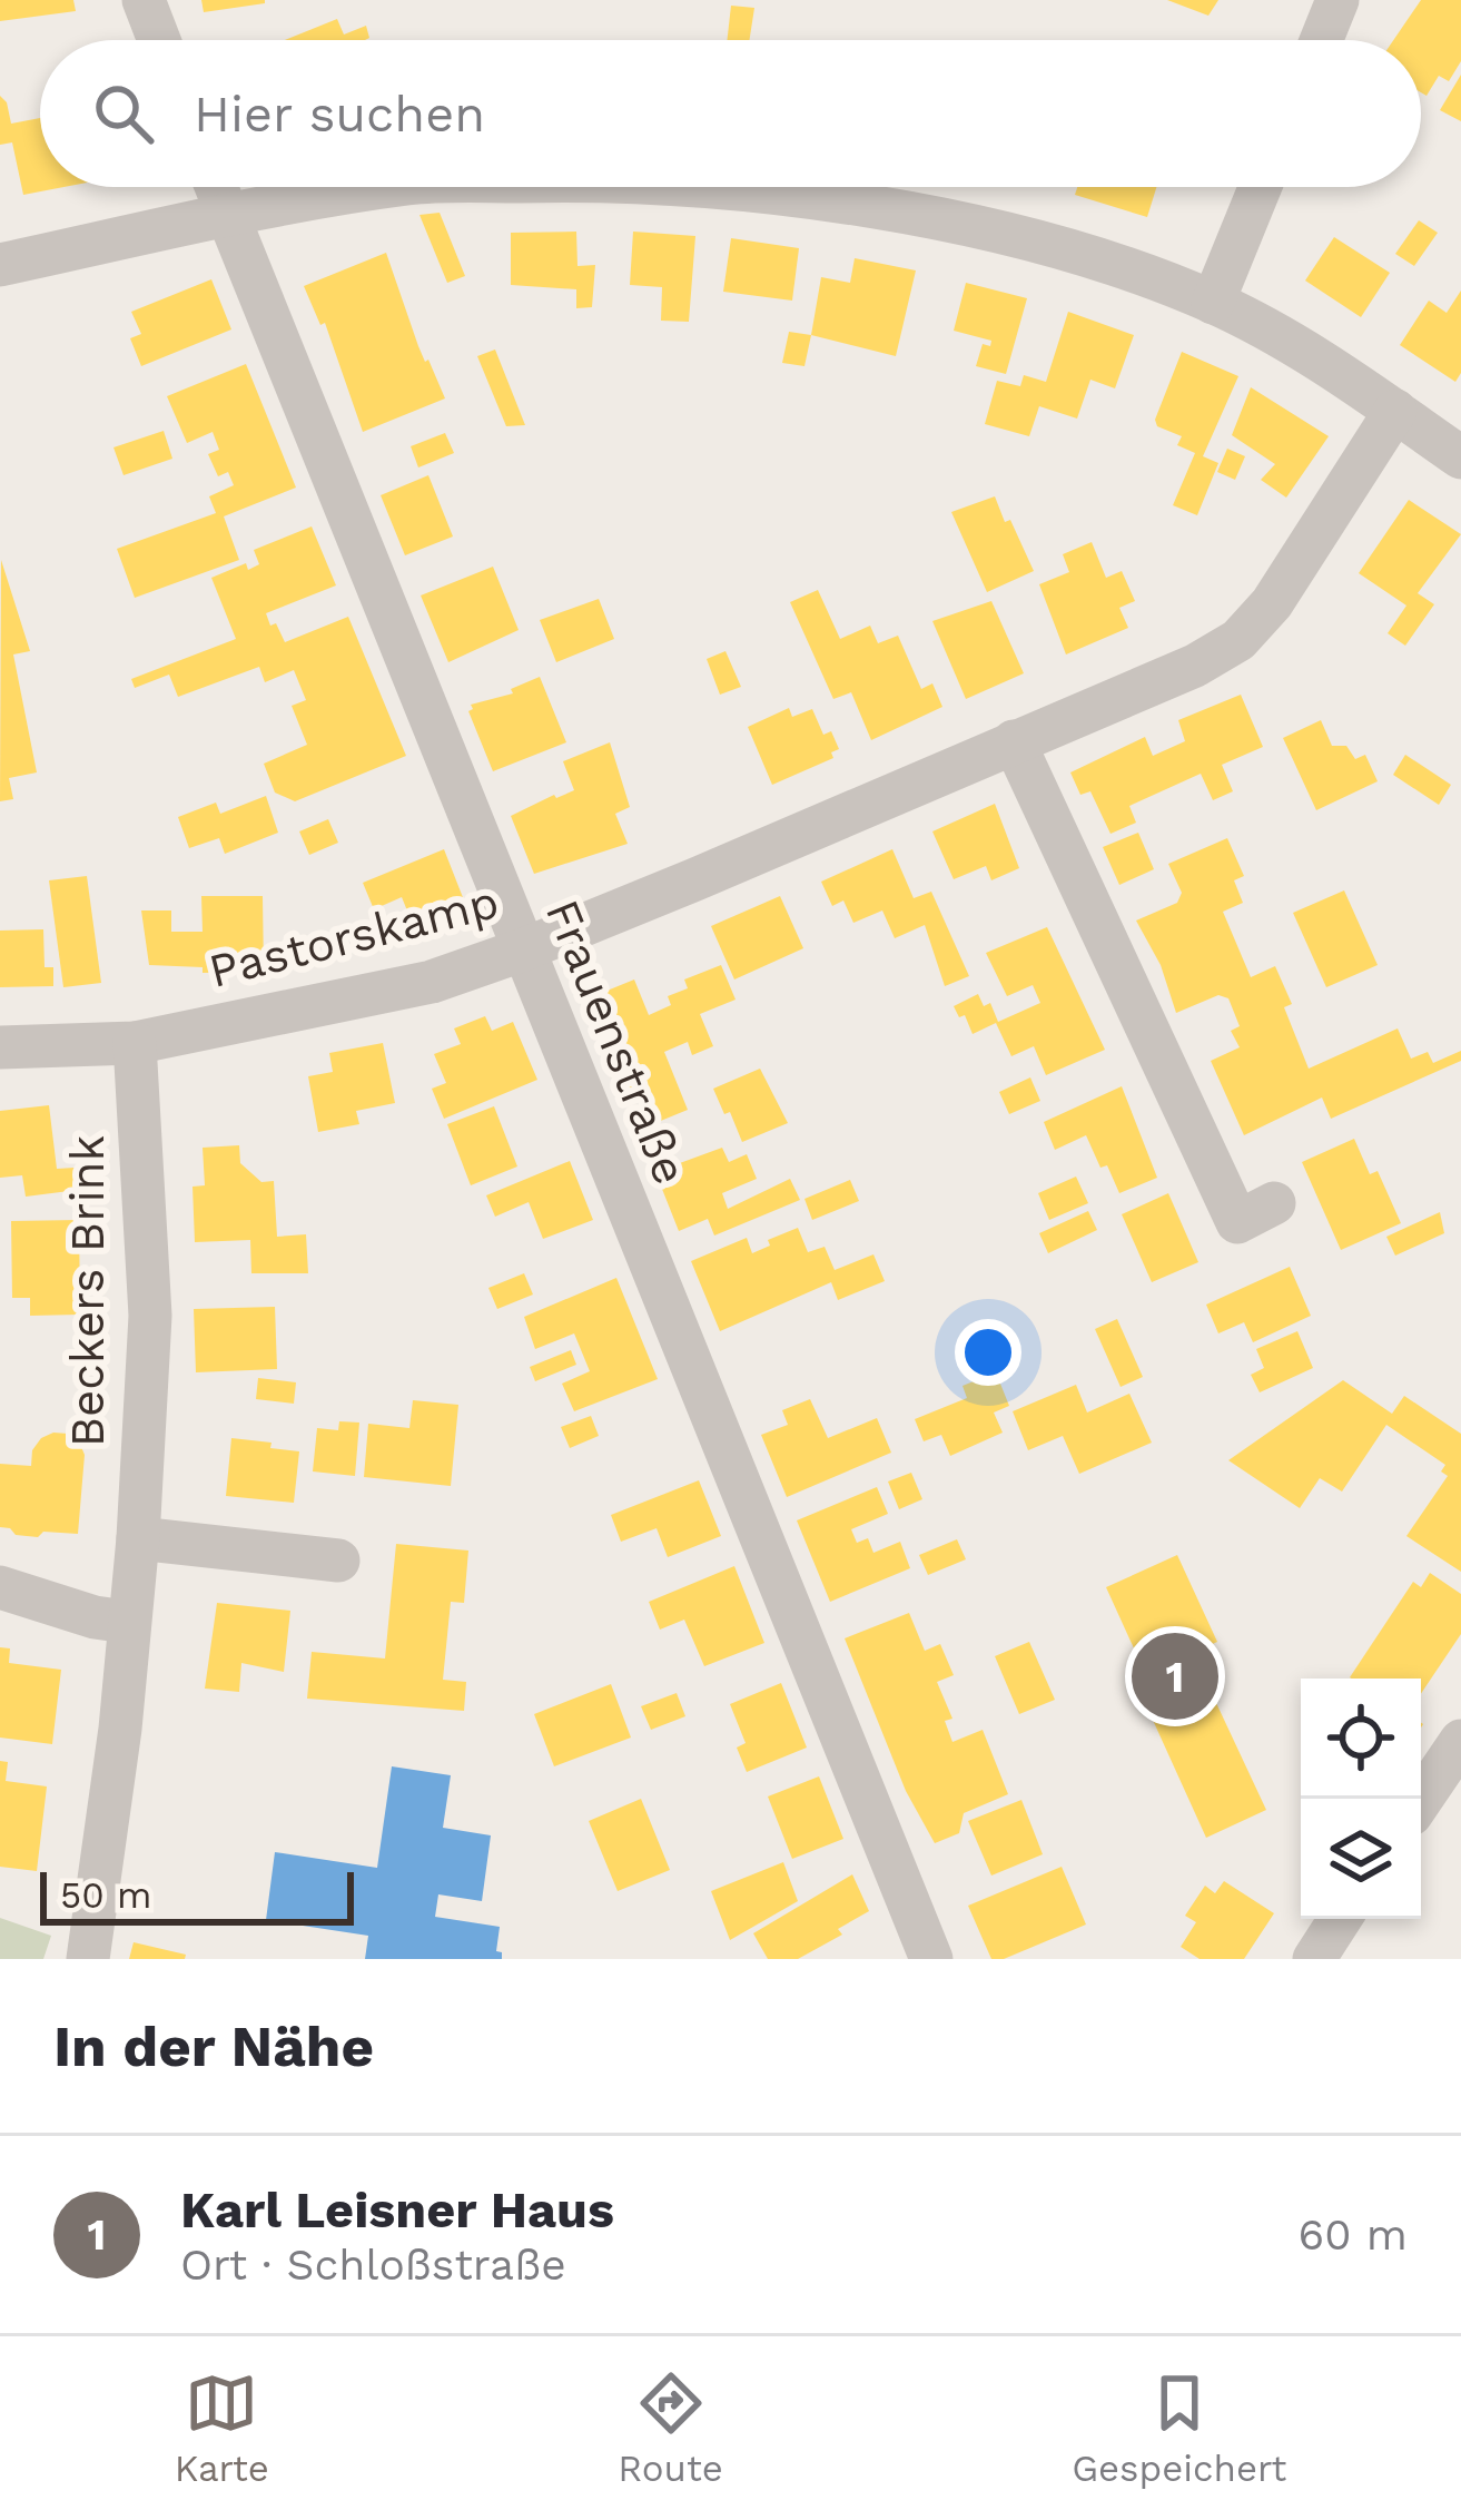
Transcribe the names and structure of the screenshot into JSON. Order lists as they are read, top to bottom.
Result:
{
  "streets": {
    "street": ["Pastorskamp", "Frauenstraße", "Beckers Brink"]
  },
  "crossings": [
    ["Pastorskamp", "Frauenstraße"],
    ["Pastorskamp", "Beckers Brink"]
  ],
  "scale_bar": "50 m",
  "page": {
    "search": "Hier suchen",
    "pins": "1",
    "scale": "50 m",
    "heading": "In der Nähe",
    "list": [
      {
        "mark": "1",
        "name": "Karl Leisner Haus",
        "note": "Ort · Schloßstraße",
        "value": "60 m"
      }
    ],
    "nav": ["Karte", "Route", "Gespeichert"]
  }
}
